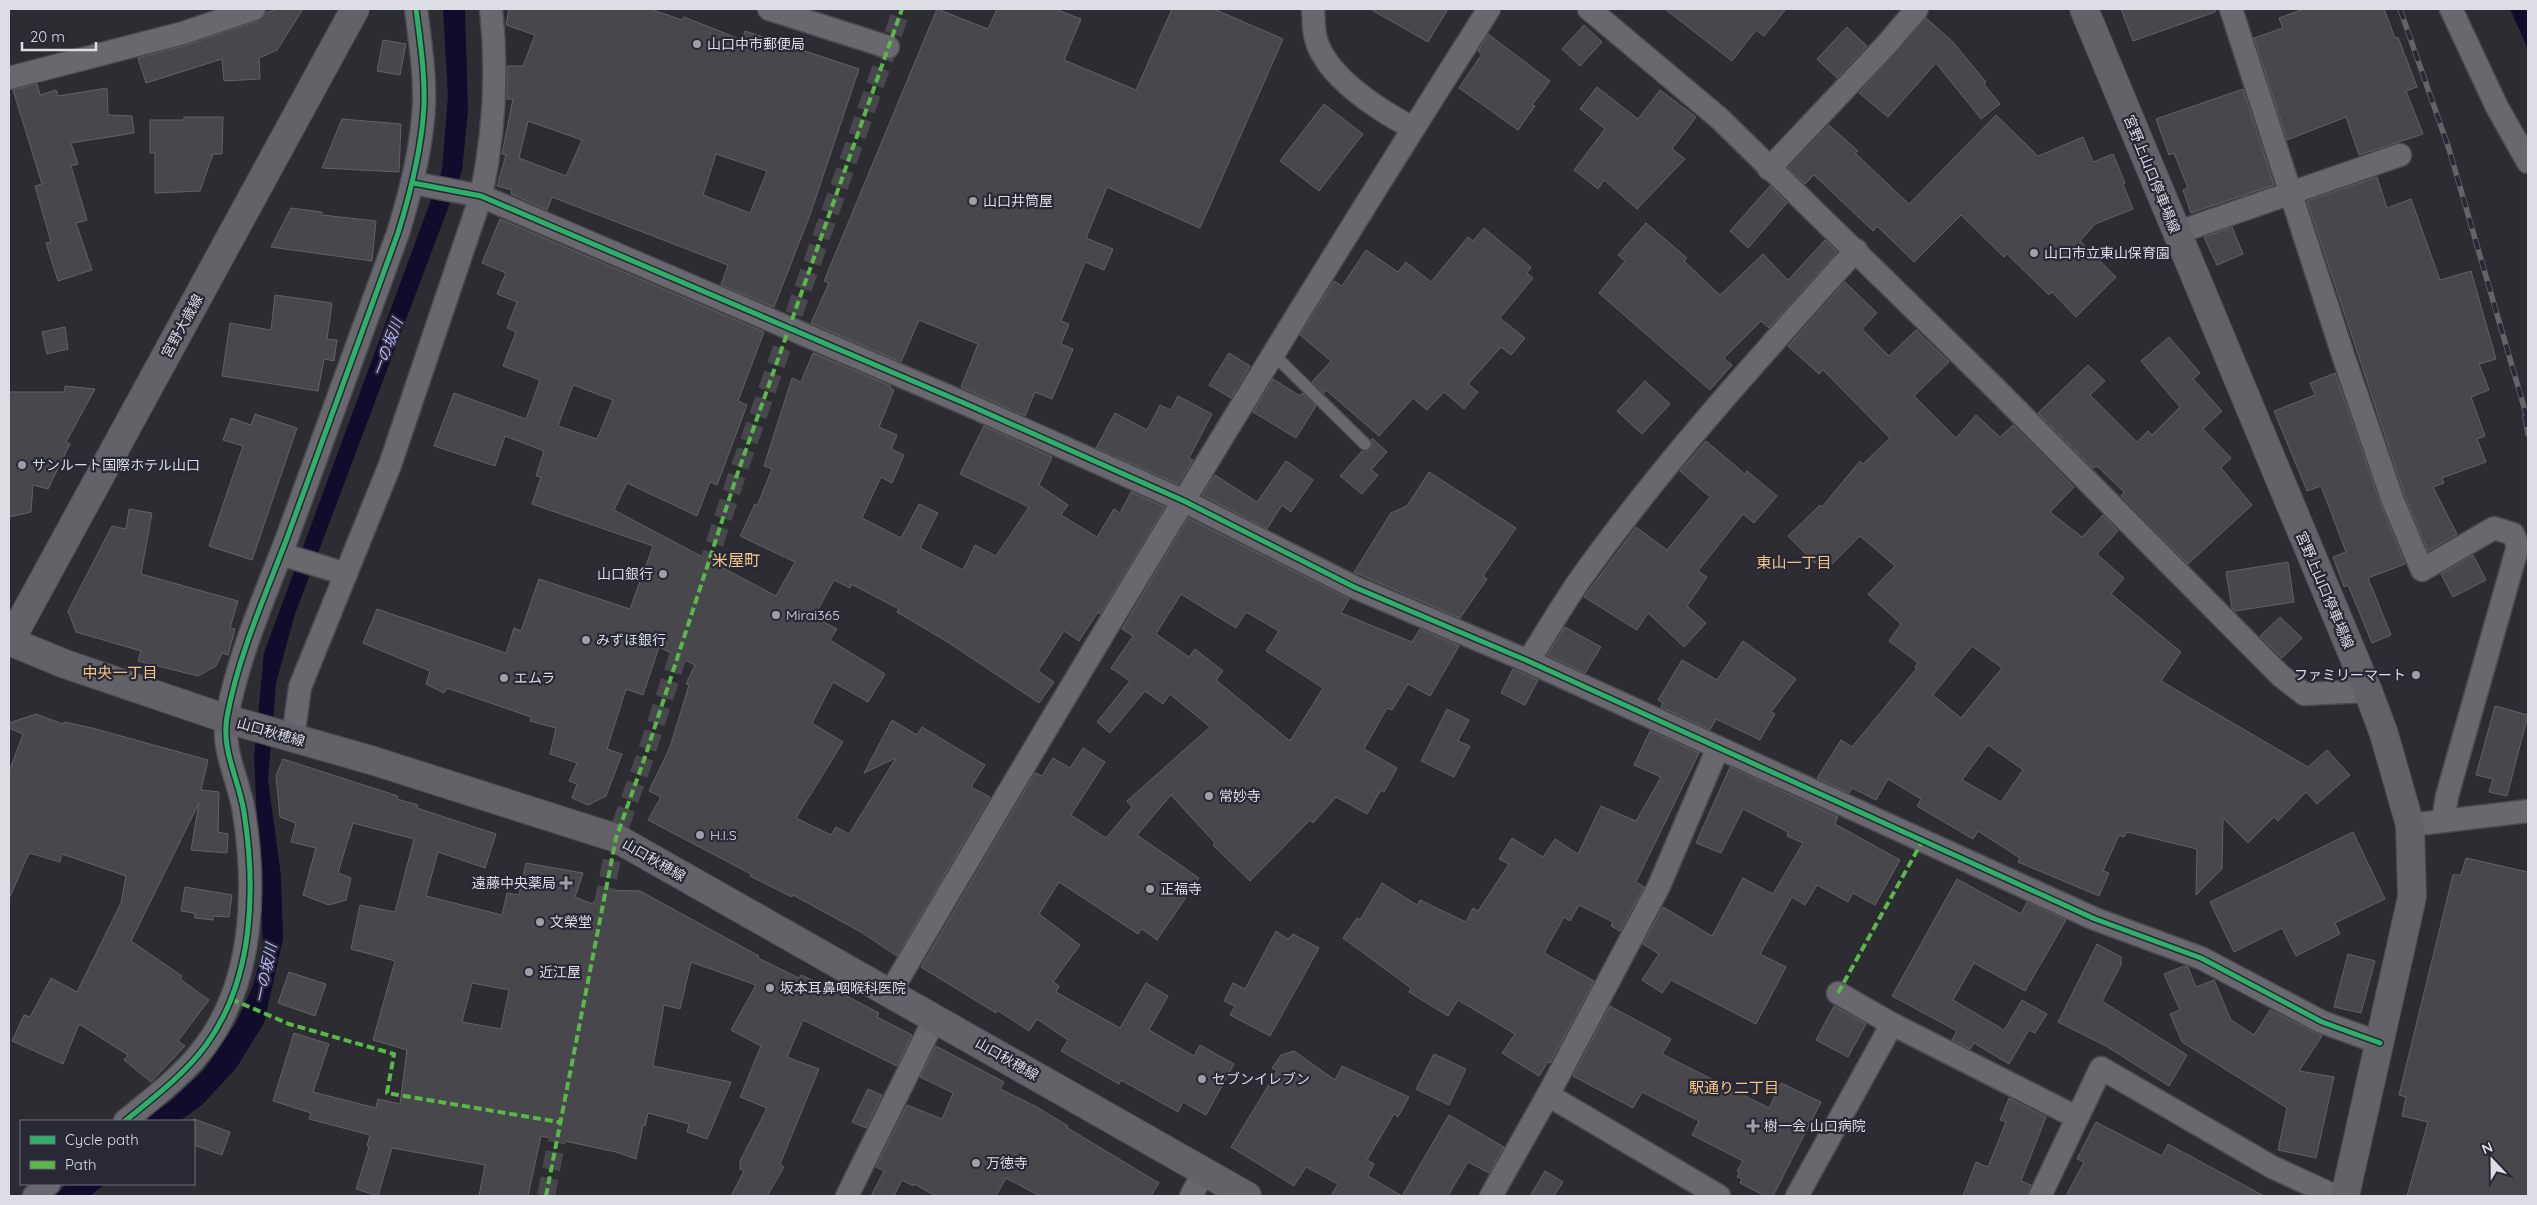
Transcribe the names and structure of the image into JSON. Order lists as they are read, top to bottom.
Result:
{
  "streets": {
    "main road": ["宮野上山口停車場線", "宮野大歳線", "山口秋穂線"]
  },
  "crossings": [
    ["宮野大歳線", "山口秋穂線"]
  ],
  "districts": [
    "米屋町",
    "東山一丁目",
    "中央一丁目",
    "駅通り二丁目"
  ],
  "water": ["一の坂川"],
  "places": {
    "other": [
      "山口中市郵便局",
      "山口井筒屋",
      "山口市立東山保育園",
      "サンルート国際ホテル山口",
      "山口銀行",
      "Mirai365",
      "みずほ銀行",
      "ファミリーマート",
      "エムラ",
      "常妙寺",
      "H.I.S",
      "正福寺",
      "文榮堂",
      "近江屋",
      "坂本耳鼻咽喉科医院",
      "セブンイレブン",
      "万徳寺"
    ],
    "health": ["遠藤中央薬局", "樹一会 山口病院"]
  },
  "legend": ["Cycle path", "Path"],
  "scale_bar": "20 m",
  "north": "top"
}
